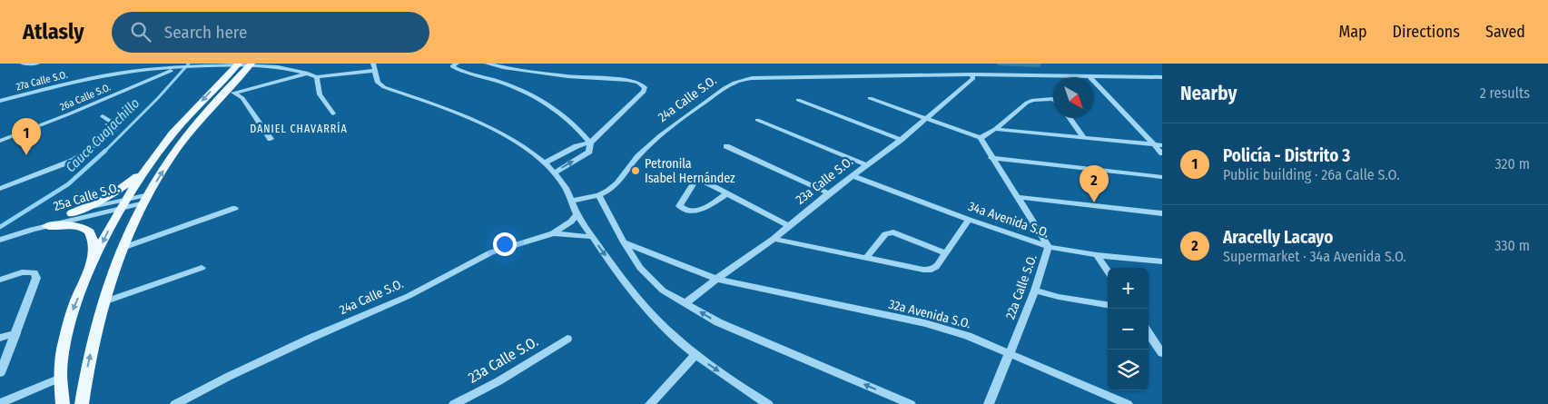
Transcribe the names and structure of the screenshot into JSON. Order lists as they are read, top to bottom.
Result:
{
  "streets": {
    "street": [
      "27a Calle S.O.",
      "26a Calle S.O.",
      "24a Calle S.O.",
      "23a Calle S.O.",
      "25a Calle S.O.",
      "34a Avenida S.O.",
      "22a Calle S.O.",
      "32a Avenida S.O."
    ]
  },
  "crossings": [
    ["27a Calle S.O.", "26a Calle S.O."],
    ["24a Calle S.O.", "23a Calle S.O."],
    ["23a Calle S.O.", "34a Avenida S.O."],
    ["23a Calle S.O.", "32a Avenida S.O."],
    ["34a Avenida S.O.", "22a Calle S.O."],
    ["22a Calle S.O.", "32a Avenida S.O."]
  ],
  "districts": ["DANIEL CHAVARRÍA"],
  "water": ["Cauce Cuajachillo"],
  "places": ["Petronila Isabel Hernández"],
  "north": "bottom right",
  "page": {
    "header": "Atlasly",
    "search": "Search here",
    "nav": ["Map", "Directions", "Saved"],
    "heading": ["Nearby", "2 results"],
    "pins": ["1", "2"],
    "list": [
      {
        "mark": "1",
        "name": "Policía - Distrito 3",
        "note": "Public building · 26a Calle S.O.",
        "value": "320 m"
      },
      {
        "mark": "2",
        "name": "Aracelly Lacayo",
        "note": "Supermarket · 34a Avenida S.O.",
        "value": "330 m"
      }
    ],
    "map_buttons": ["+", "−"]
  }
}
